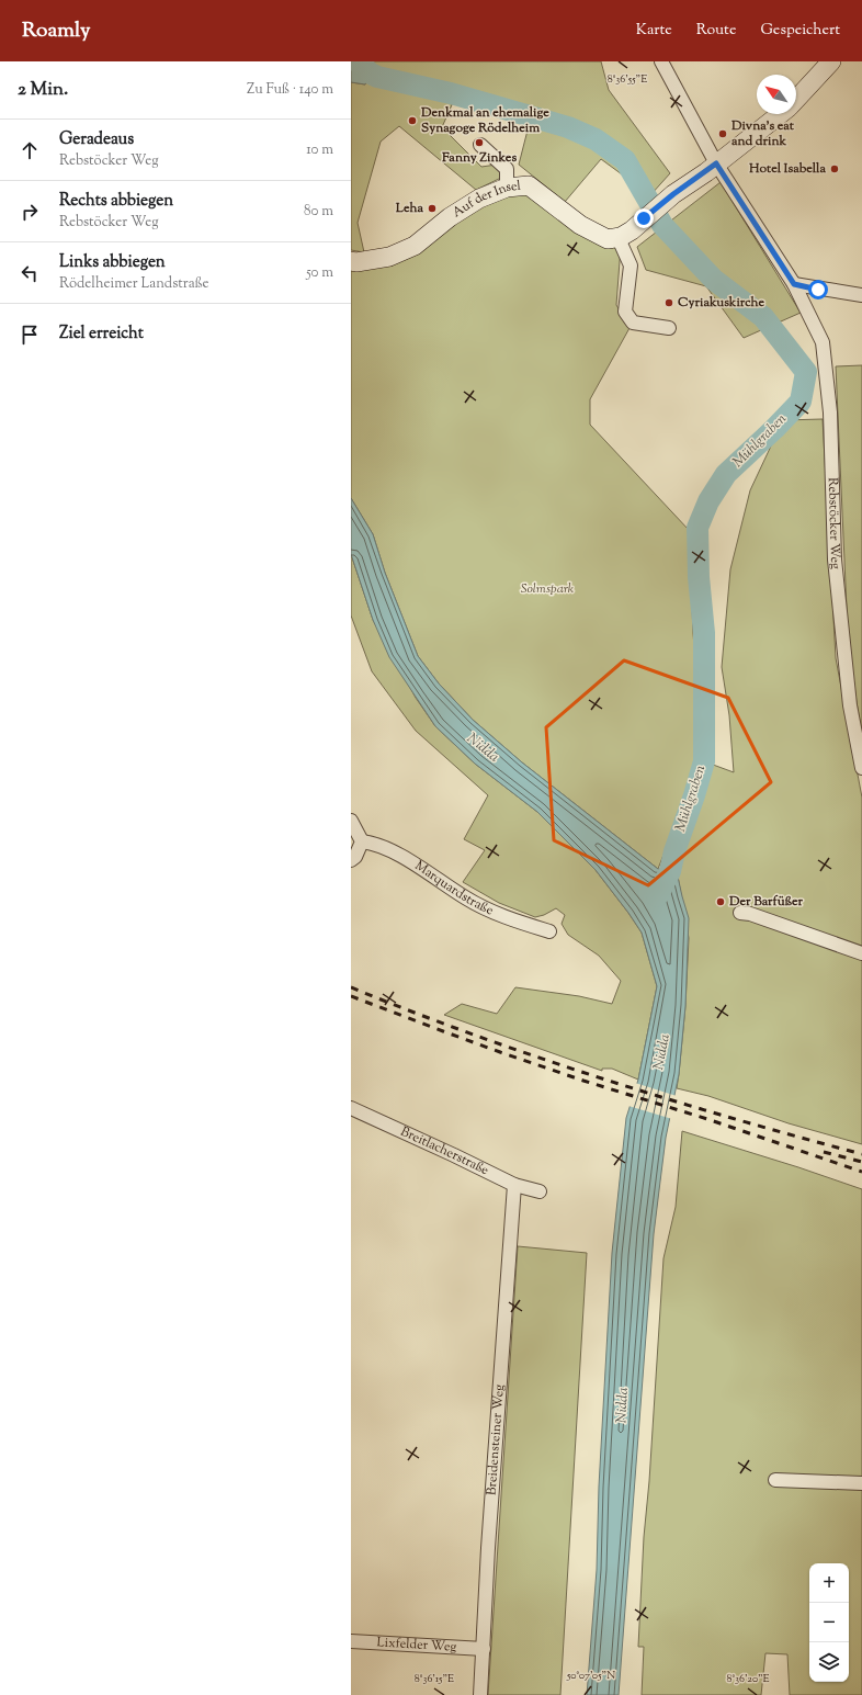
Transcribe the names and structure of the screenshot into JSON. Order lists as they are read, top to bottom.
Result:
{
  "streets": {
    "main road": ["Auf der Insel"],
    "street": [
      "Rebstöcker Weg",
      "Marquardstraße",
      "Breitlacherstraße",
      "Breidensteiner Weg",
      "Lixfelder Weg"
    ]
  },
  "crossings": [
    ["Breitlacherstraße", "Breidensteiner Weg"],
    ["Breidensteiner Weg", "Lixfelder Weg"]
  ],
  "water": ["Mühlgraben", "Nidda"],
  "parks": ["Solmspark"],
  "places": [
    "Denkmal an ehemalige Synagoge Rödelheim",
    "Divna's eat and drink",
    "Fanny Zinkes",
    "Hotel Isabella",
    "Leha",
    "Cyriakuskirche",
    "Der Barfüßer"
  ],
  "north": "top left",
  "page": {
    "header": "Roamly",
    "nav": ["Karte", "Route", "Gespeichert"],
    "heading": ["2 Min.", "Zu Fuß · 140 m"],
    "list": [
      ["Geradeaus", "Rebstöcker Weg", "10 m"],
      ["Rechts abbiegen", "Rebstöcker Weg", "80 m"],
      ["Links abbiegen", "Rödelheimer Landstraße", "50 m"],
      "Ziel erreicht"
    ],
    "map_buttons": ["+", "−"]
  },
  "coordinates": [
    "8°36'55\"E",
    "50°07'05\"N",
    "8°36'15\"E",
    "8°36'20\"E"
  ]
}
